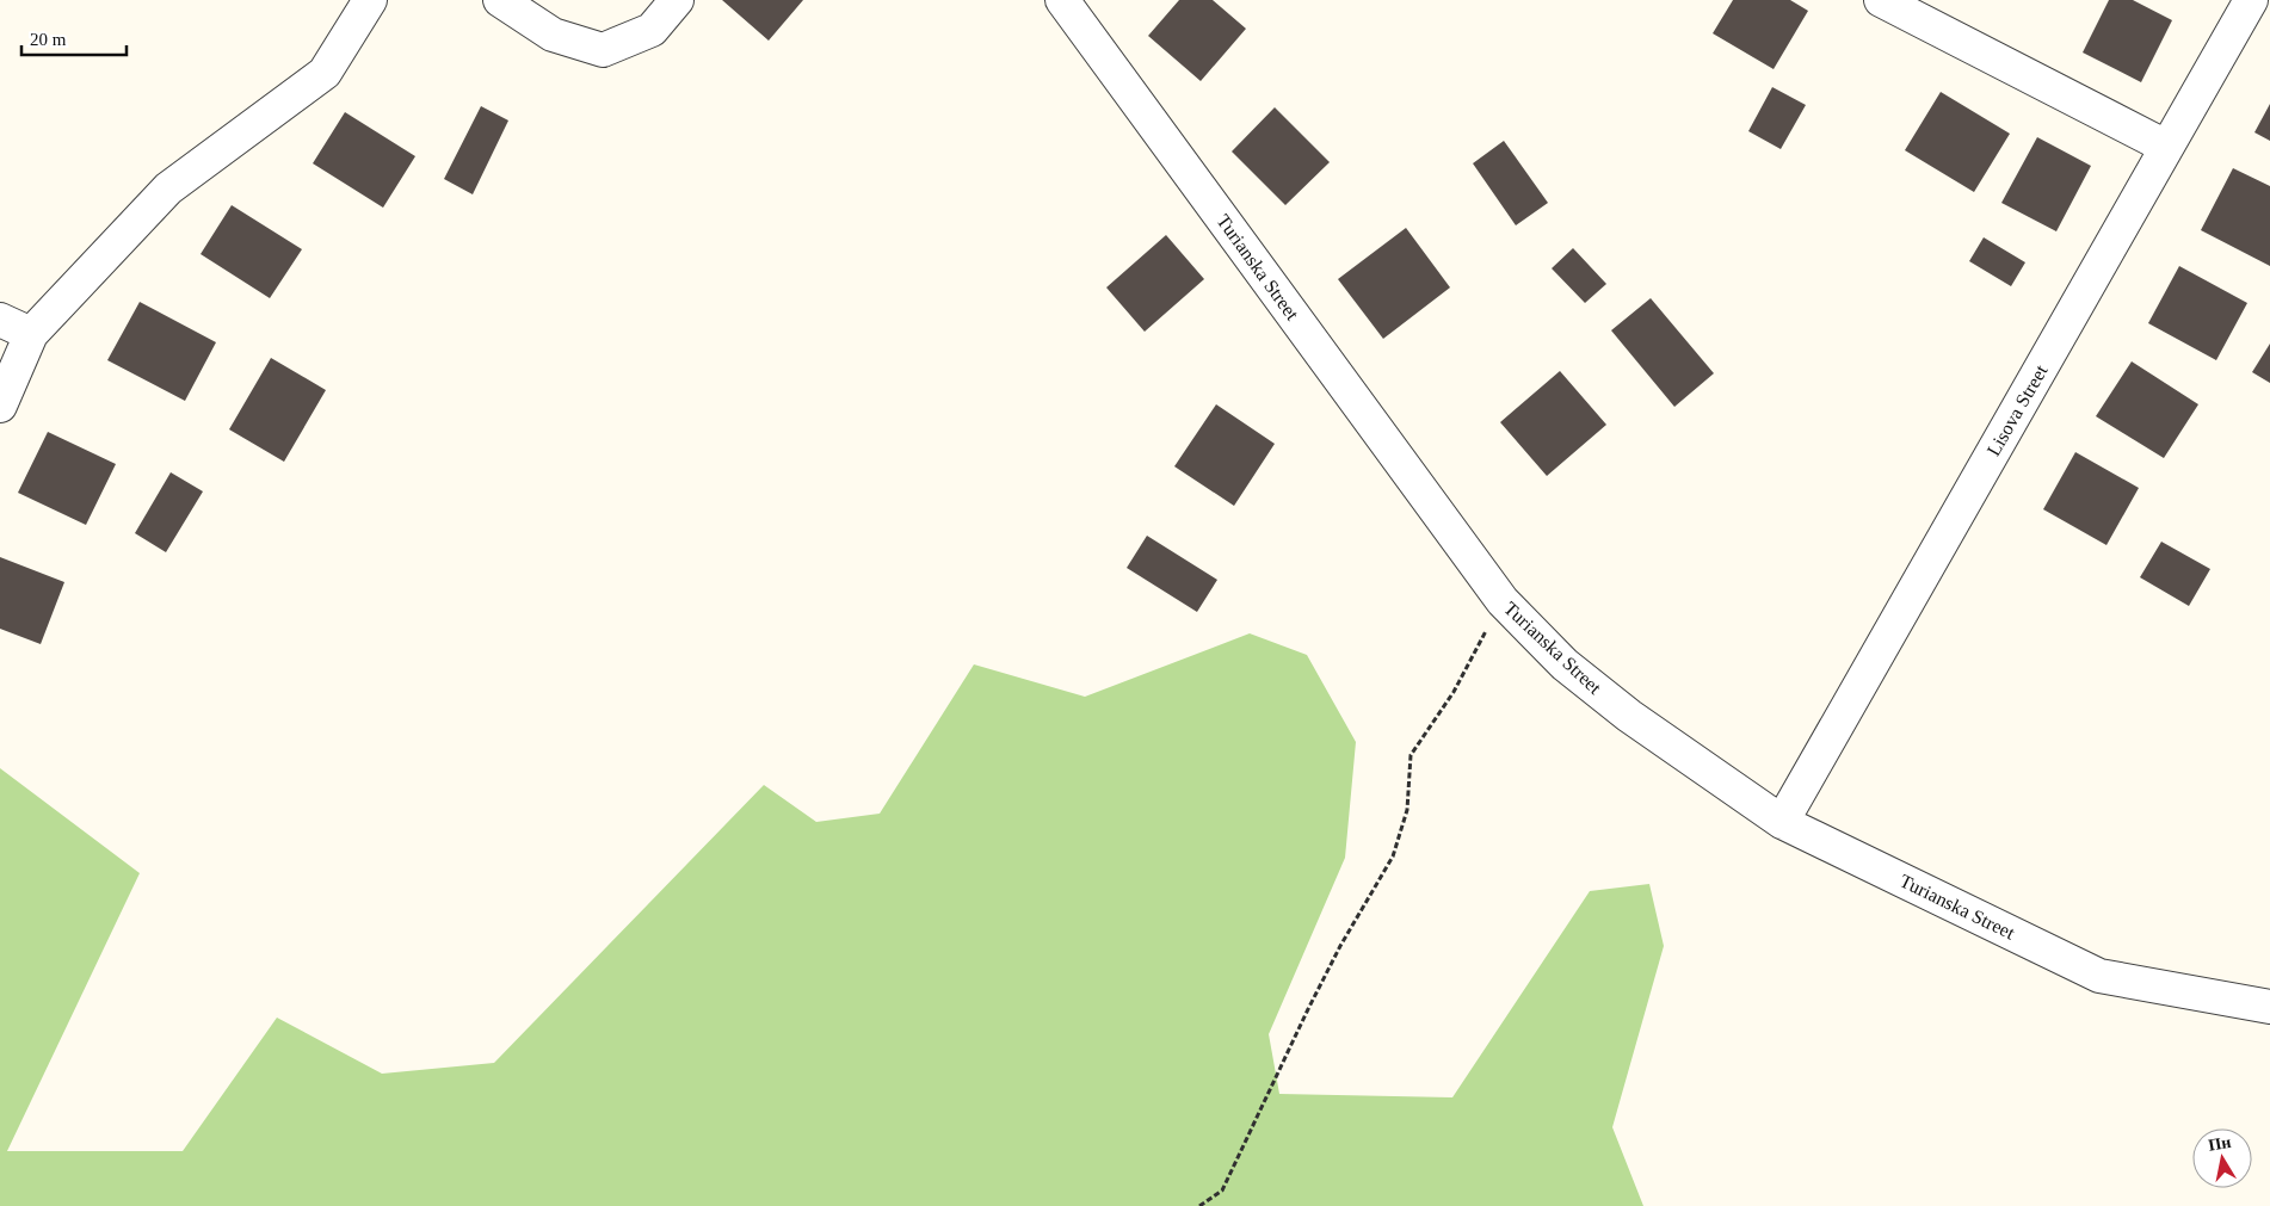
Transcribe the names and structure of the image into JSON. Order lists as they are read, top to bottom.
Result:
{
  "streets": {
    "street": ["Turianska Street", "Lisova Street"]
  },
  "crossings": [
    ["Turianska Street", "Lisova Street"]
  ],
  "scale_bar": "20 m",
  "north": "top"
}
